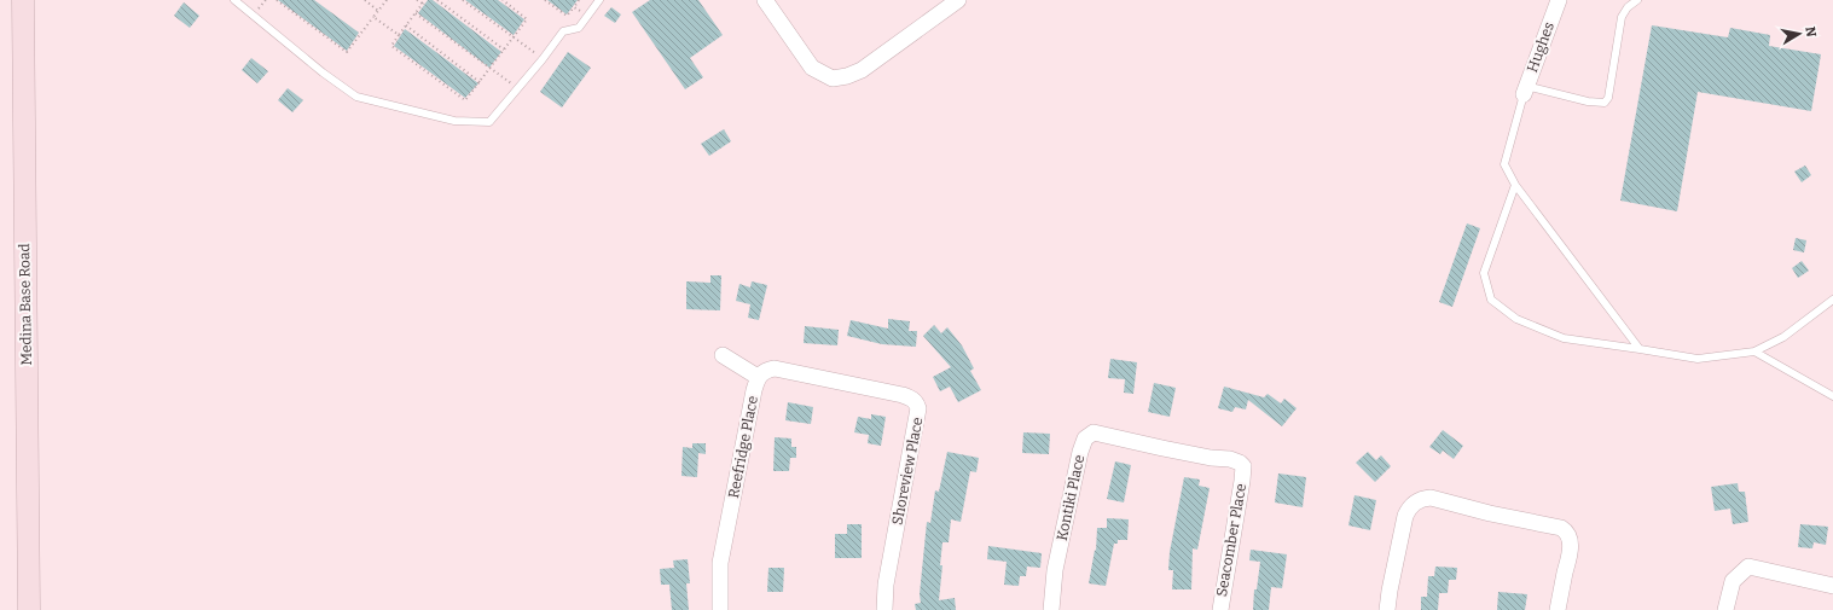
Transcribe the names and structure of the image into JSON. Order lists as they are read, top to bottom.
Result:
{
  "streets": {
    "street": [
      "Hughes",
      "Medina Base Road",
      "Reefridge Place",
      "Shoreview Place",
      "Kontiki Place",
      "Seacomber Place"
    ]
  },
  "crossings": [
    ["Reefridge Place", "Shoreview Place"],
    ["Kontiki Place", "Seacomber Place"]
  ],
  "north": "right"
}
